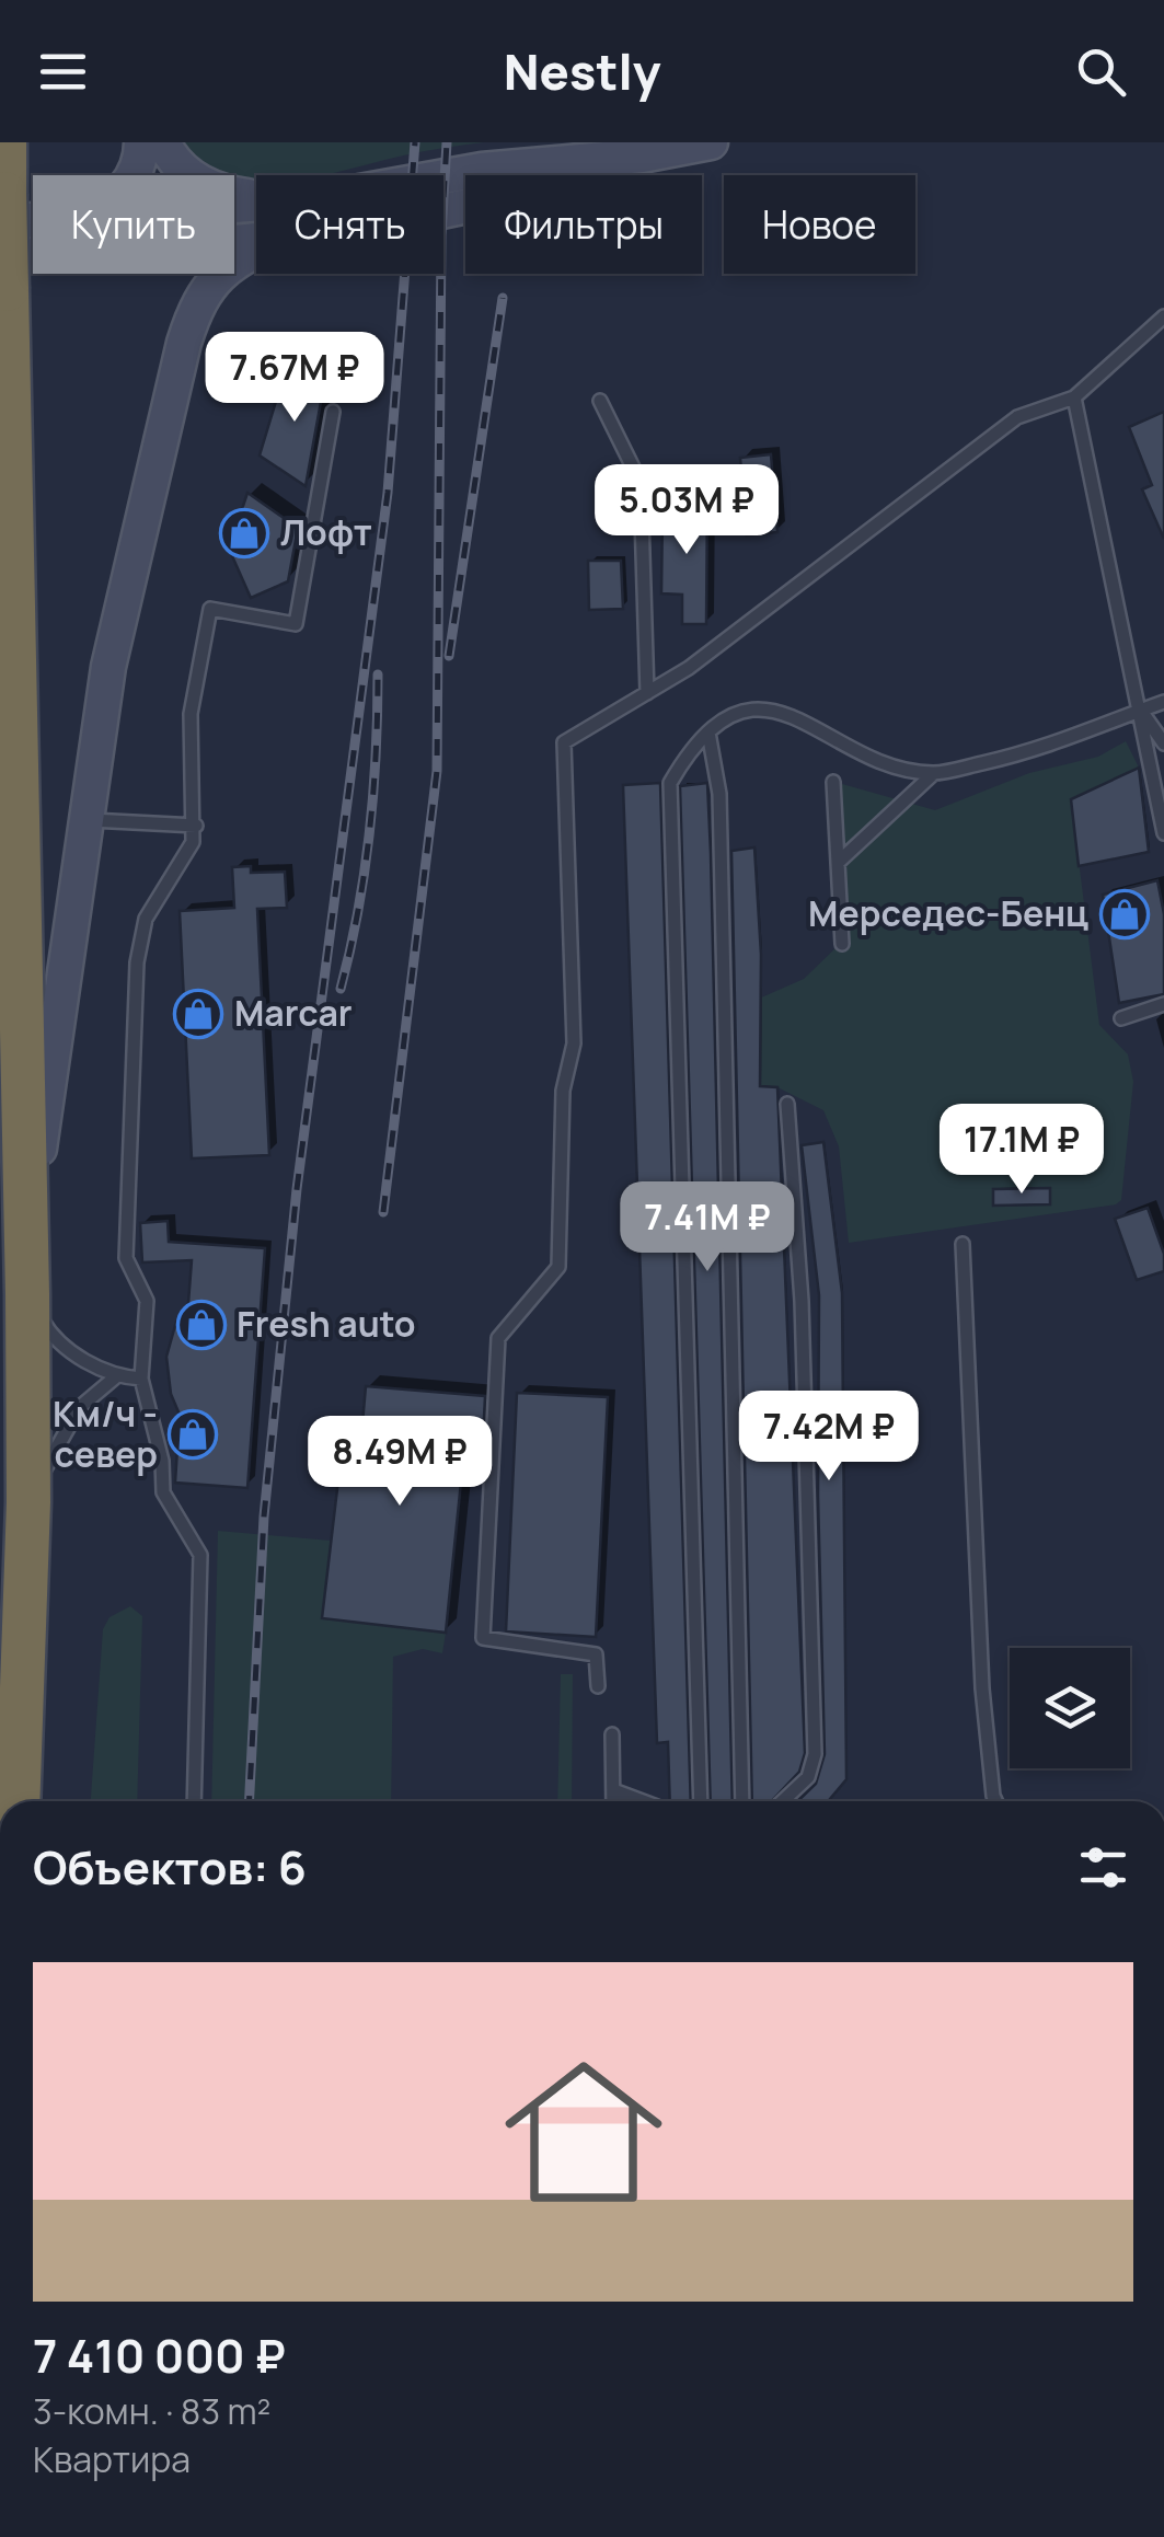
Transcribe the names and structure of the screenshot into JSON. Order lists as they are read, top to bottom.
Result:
{
  "places": {
    "shop": [
      "Лофт",
      "Мерседес-Бенц",
      "Marcar",
      "Fresh auto",
      "Км/ч - север"
    ]
  },
  "page": {
    "header": "Nestly",
    "chip": [
      "Купить",
      "Снять",
      "Фильтры",
      "Новое"
    ],
    "price": [
      "7.67M ₽",
      "5.03M ₽",
      "17.1M ₽",
      "7.41M ₽",
      "7.42M ₽",
      "8.49M ₽"
    ],
    "heading": "Объектов: 6",
    "list": [
      {
        "name": "7 410 000 ₽",
        "note": "3-комн. · 83 m² · Квартира"
      }
    ]
  }
}
